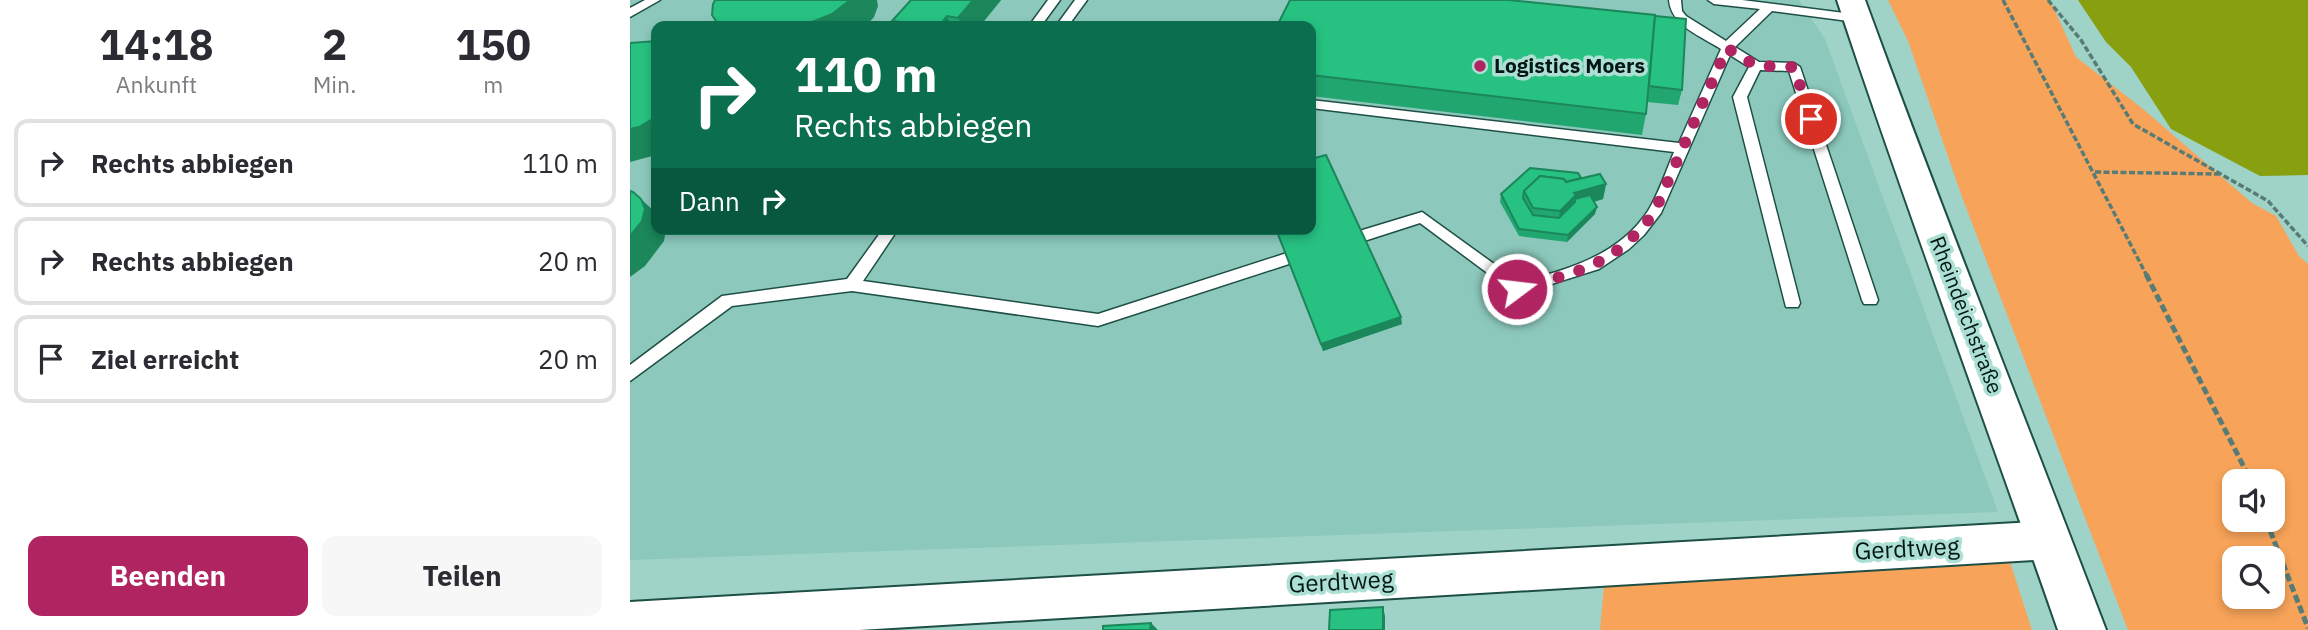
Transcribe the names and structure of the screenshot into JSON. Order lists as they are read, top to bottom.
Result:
{
  "streets": {
    "main road": ["Rheindeichstraße"],
    "street": ["Gerdtweg"]
  },
  "crossings": [
    ["Rheindeichstraße", "Gerdtweg"]
  ],
  "places": ["Logistics Moers"],
  "page": {
    "eta": [
      "14:18",
      "Ankunft",
      "2",
      "Min.",
      "150",
      "m"
    ],
    "turn": ["110 m", "Rechts abbiegen"],
    "list": [
      {
        "name": "Rechts abbiegen",
        "value": "110 m"
      },
      {
        "name": "Rechts abbiegen",
        "value": "20 m"
      },
      {
        "name": "Ziel erreicht",
        "value": "20 m"
      }
    ],
    "then": "Dann",
    "buttons": ["Beenden", "Teilen"]
  }
}
